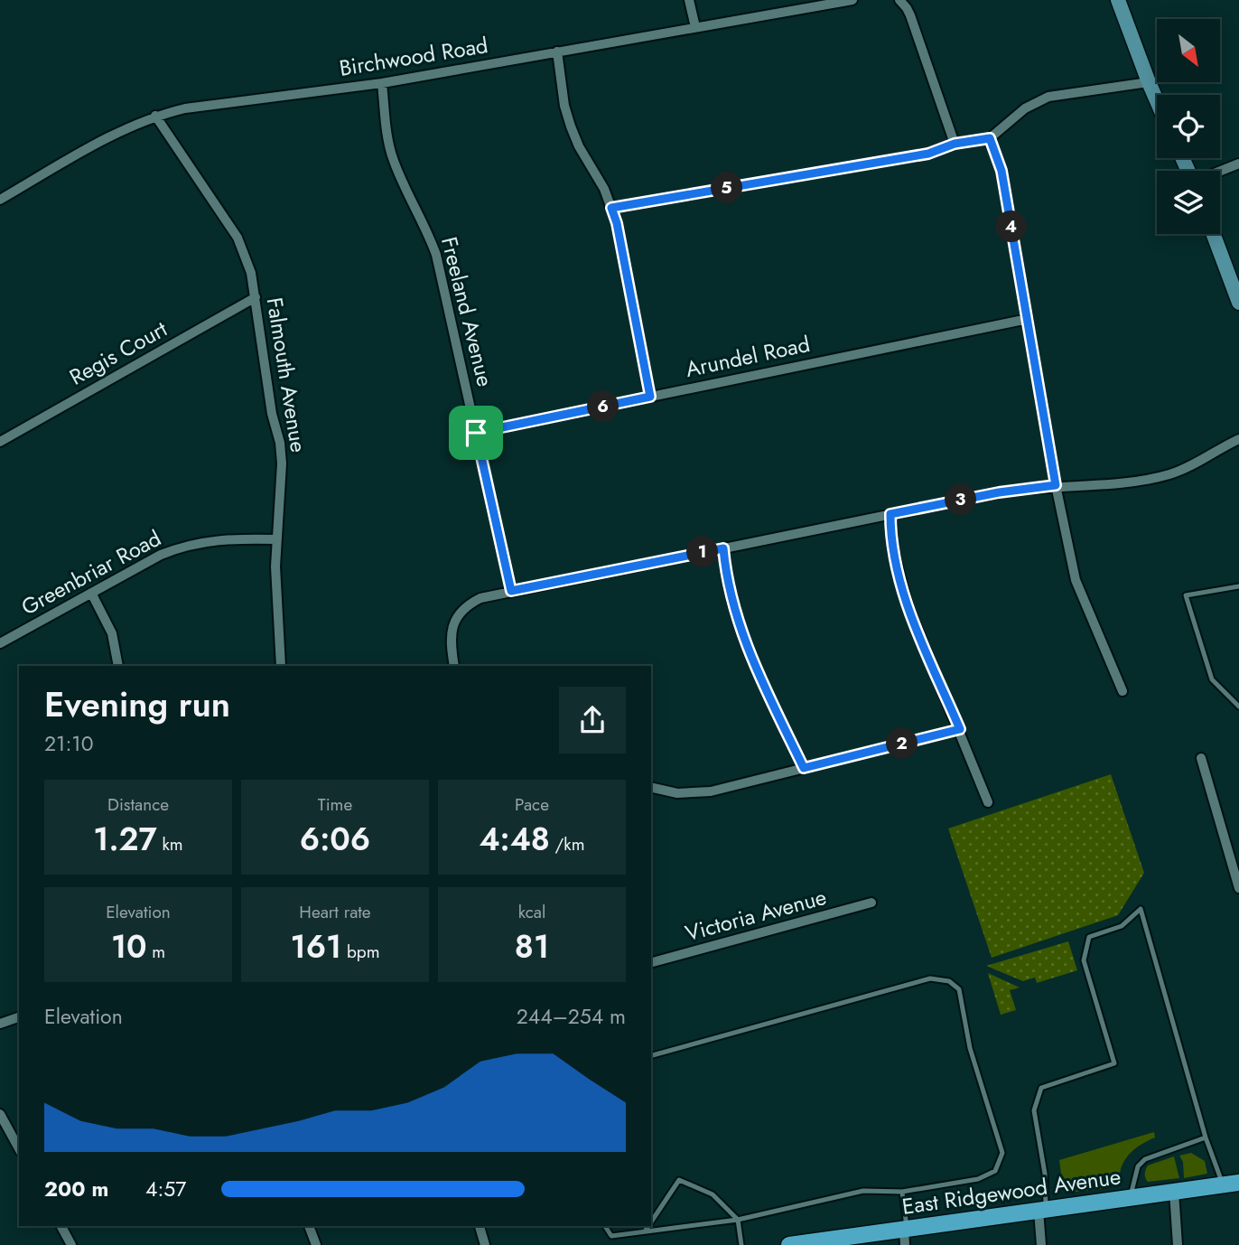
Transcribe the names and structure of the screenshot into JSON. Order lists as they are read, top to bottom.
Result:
{
  "streets": {
    "main road": ["East Ridgewood Avenue"],
    "street": [
      "Birchwood Road",
      "Freeland Avenue",
      "Regis Court",
      "Arundel Road",
      "Falmouth Avenue",
      "Greenbriar Road",
      "Victoria Avenue"
    ]
  },
  "crossings": [
    ["Birchwood Road", "Freeland Avenue"],
    ["Birchwood Road", "Falmouth Avenue"],
    ["Freeland Avenue", "Arundel Road"],
    ["Regis Court", "Falmouth Avenue"],
    ["Falmouth Avenue", "Greenbriar Road"]
  ],
  "north": "bottom right",
  "page": {
    "pins": [
      "5",
      "4",
      "6",
      "3",
      "1",
      "2"
    ],
    "heading": ["Evening run", "21:10"],
    "stats": [
      ["Distance", "1.27 km"],
      ["Time", "6:06"],
      ["Pace", "4:48 /km"],
      ["Elevation", "10 m"],
      ["Heart rate", "161 bpm"],
      ["kcal", "81"]
    ],
    "chart": ["Elevation", "244–254 m"],
    "list": [
      {
        "name": "200 m",
        "note": "4:57"
      }
    ]
  }
}
